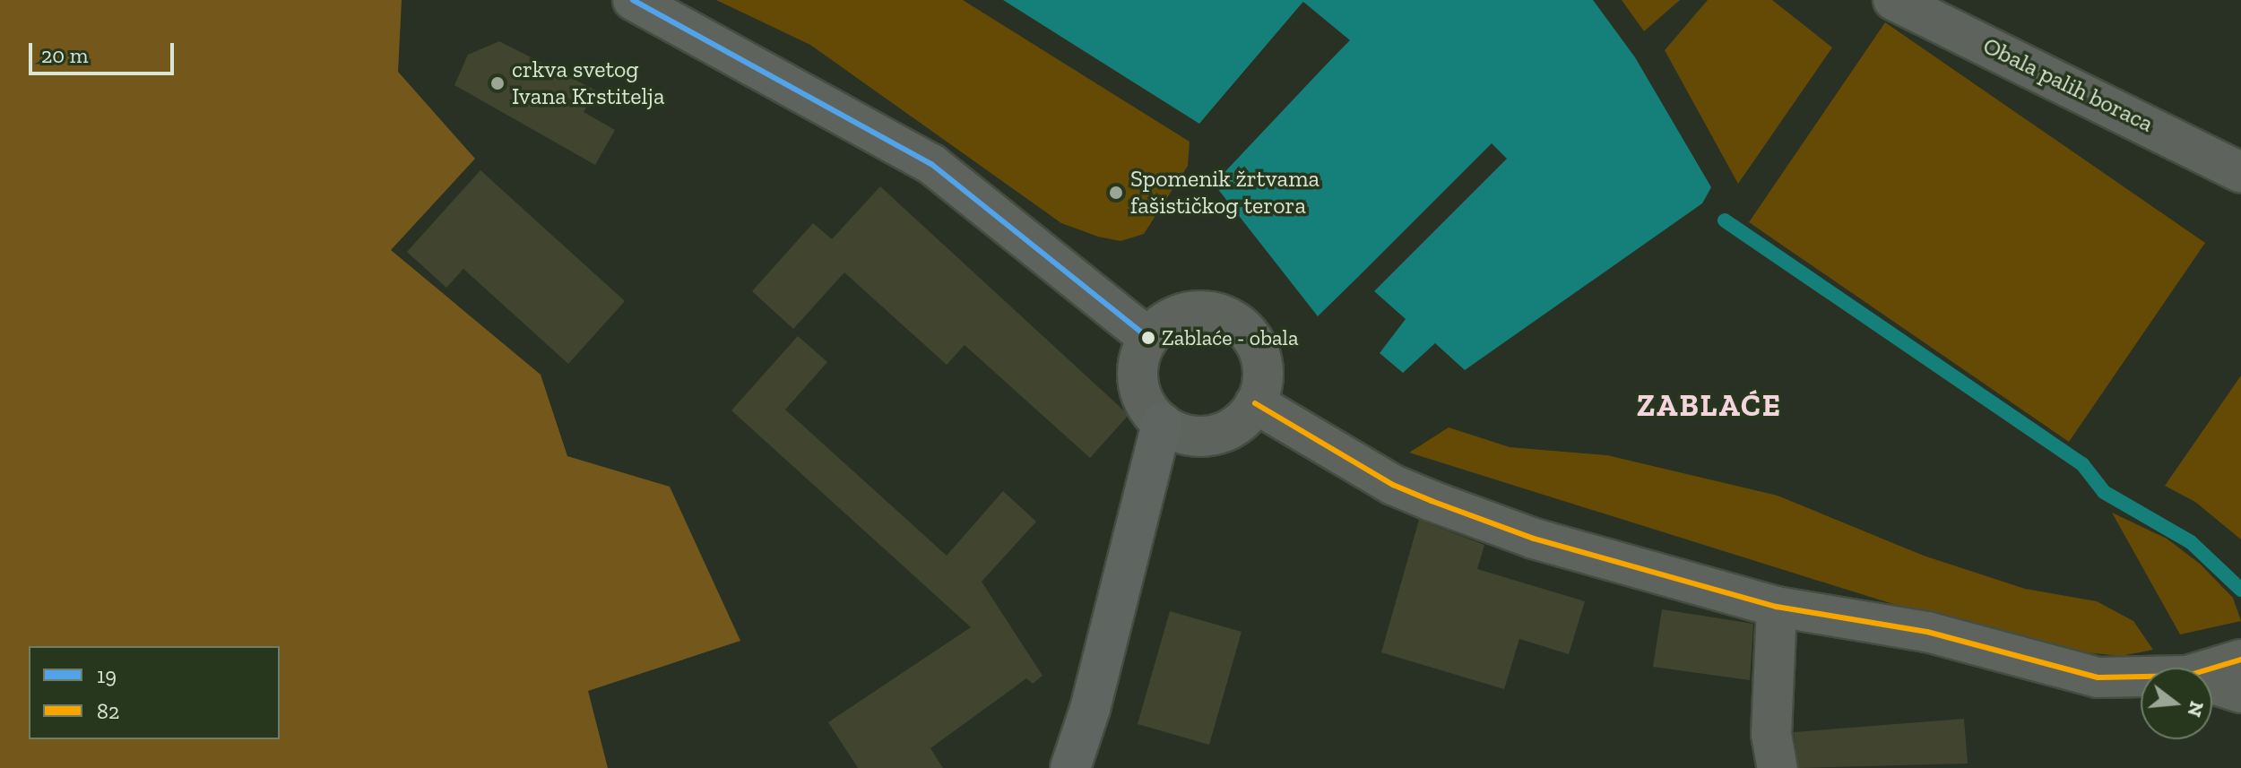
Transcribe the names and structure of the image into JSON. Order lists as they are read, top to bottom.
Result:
{
  "streets": {
    "street": ["Obala palih boraca"]
  },
  "districts": ["ZABLAĆE"],
  "places": ["crkva svetog Ivana Krstitelja", "Spomenik žrtvama fašističkog terora", "Zablaće - obala"],
  "lines": ["transit line 19", "transit line 82"],
  "legend": ["19", "82"],
  "scale_bar": "20 m",
  "north": "right"
}
